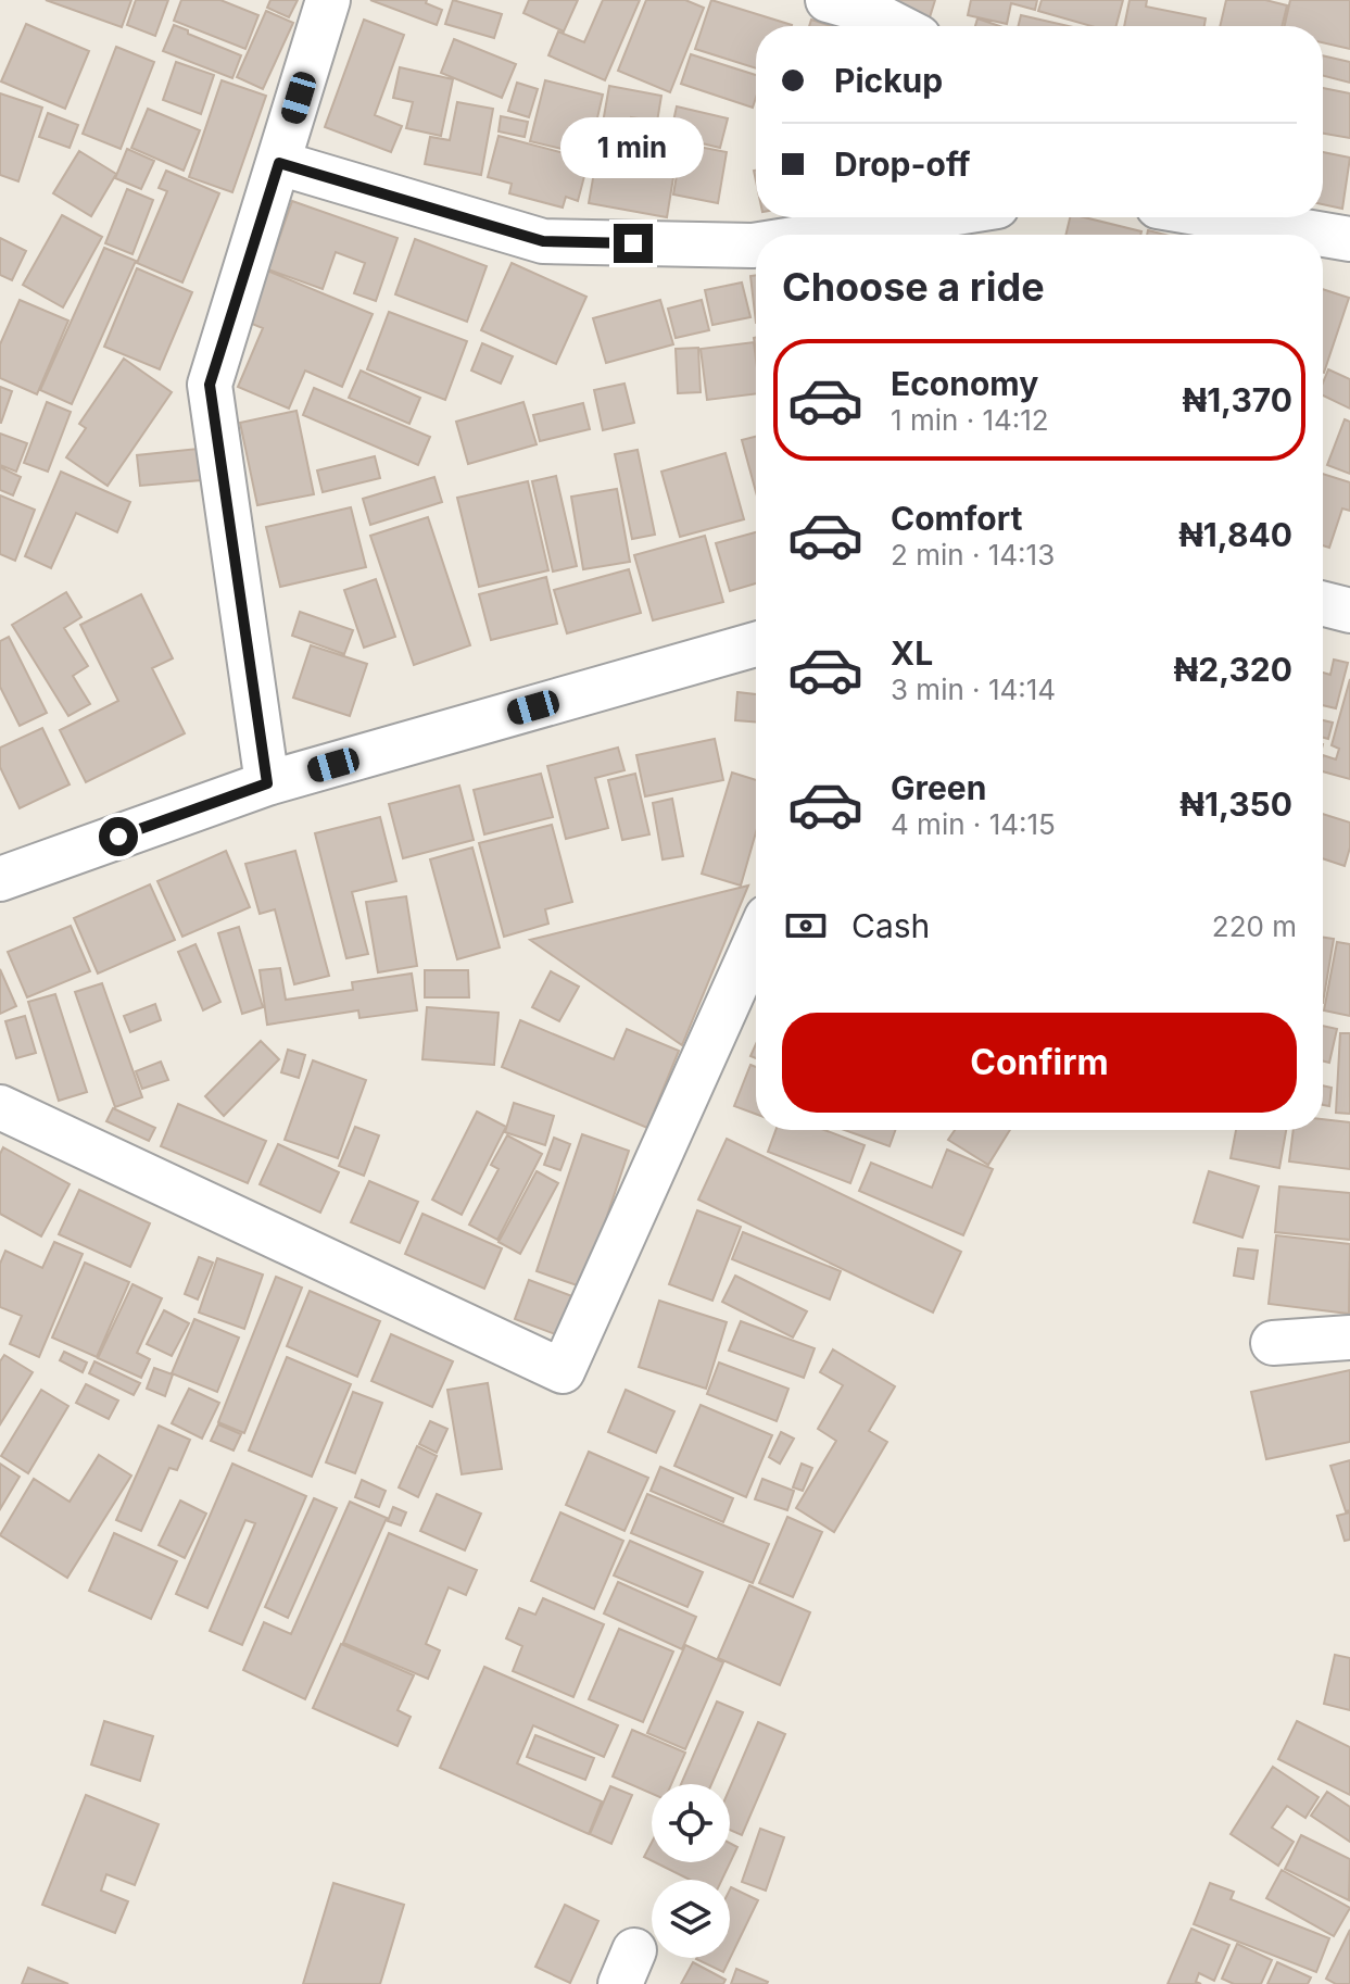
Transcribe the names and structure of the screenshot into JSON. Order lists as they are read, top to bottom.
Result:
{
  "page": {
    "banner": ["Pickup", "Drop-off"],
    "bubble": "1 min",
    "heading": "Choose a ride",
    "list": [
      {
        "name": "Economy",
        "note": "1 min · 14:12",
        "value": "₦1,370"
      },
      {
        "name": "Comfort",
        "note": "2 min · 14:13",
        "value": "₦1,840"
      },
      {
        "name": "XL",
        "note": "3 min · 14:14",
        "value": "₦2,320"
      },
      {
        "name": "Green",
        "note": "4 min · 14:15",
        "value": "₦1,350"
      }
    ],
    "pay": ["Cash", "220 m"],
    "buttons": "Confirm"
  }
}
